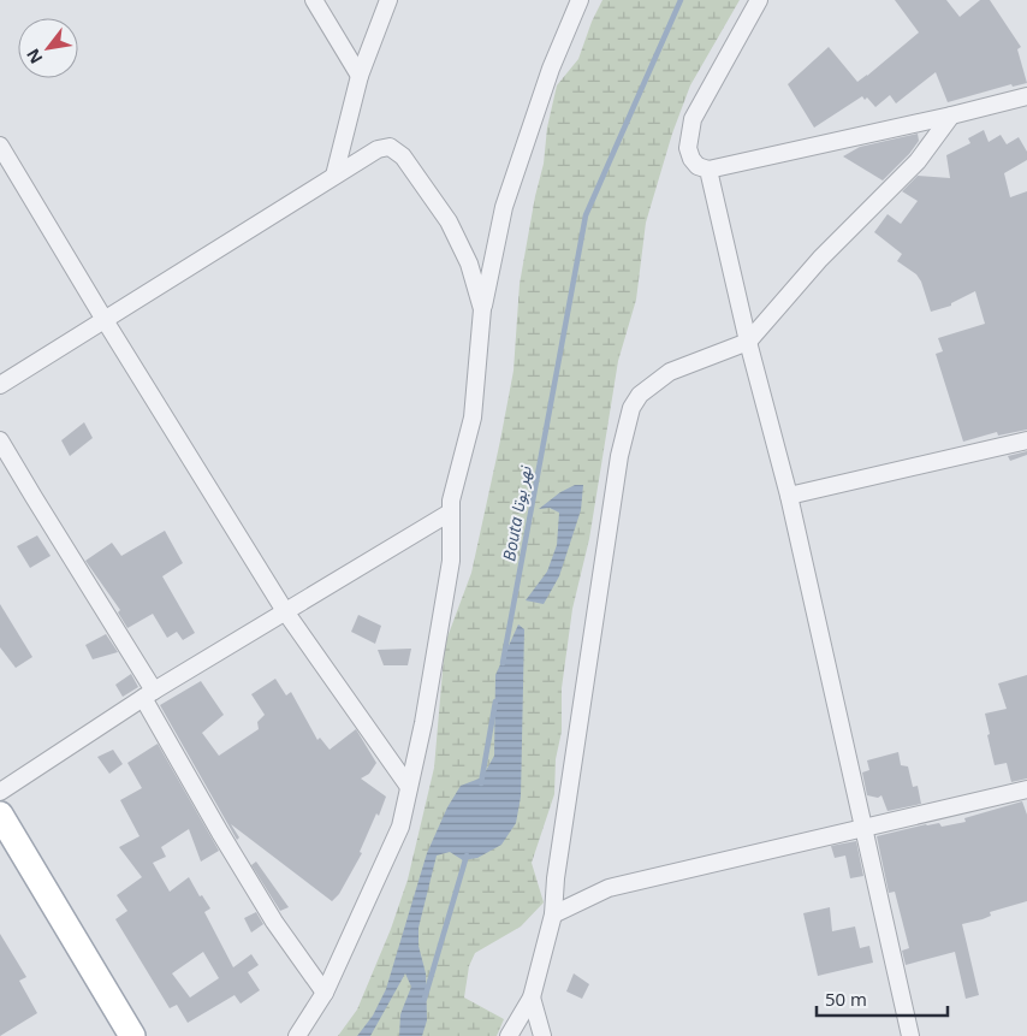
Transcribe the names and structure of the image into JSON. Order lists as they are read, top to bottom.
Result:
{
  "water": ["Bouta نهر بوتا"],
  "scale_bar": "50 m",
  "north": "bottom left"
}
